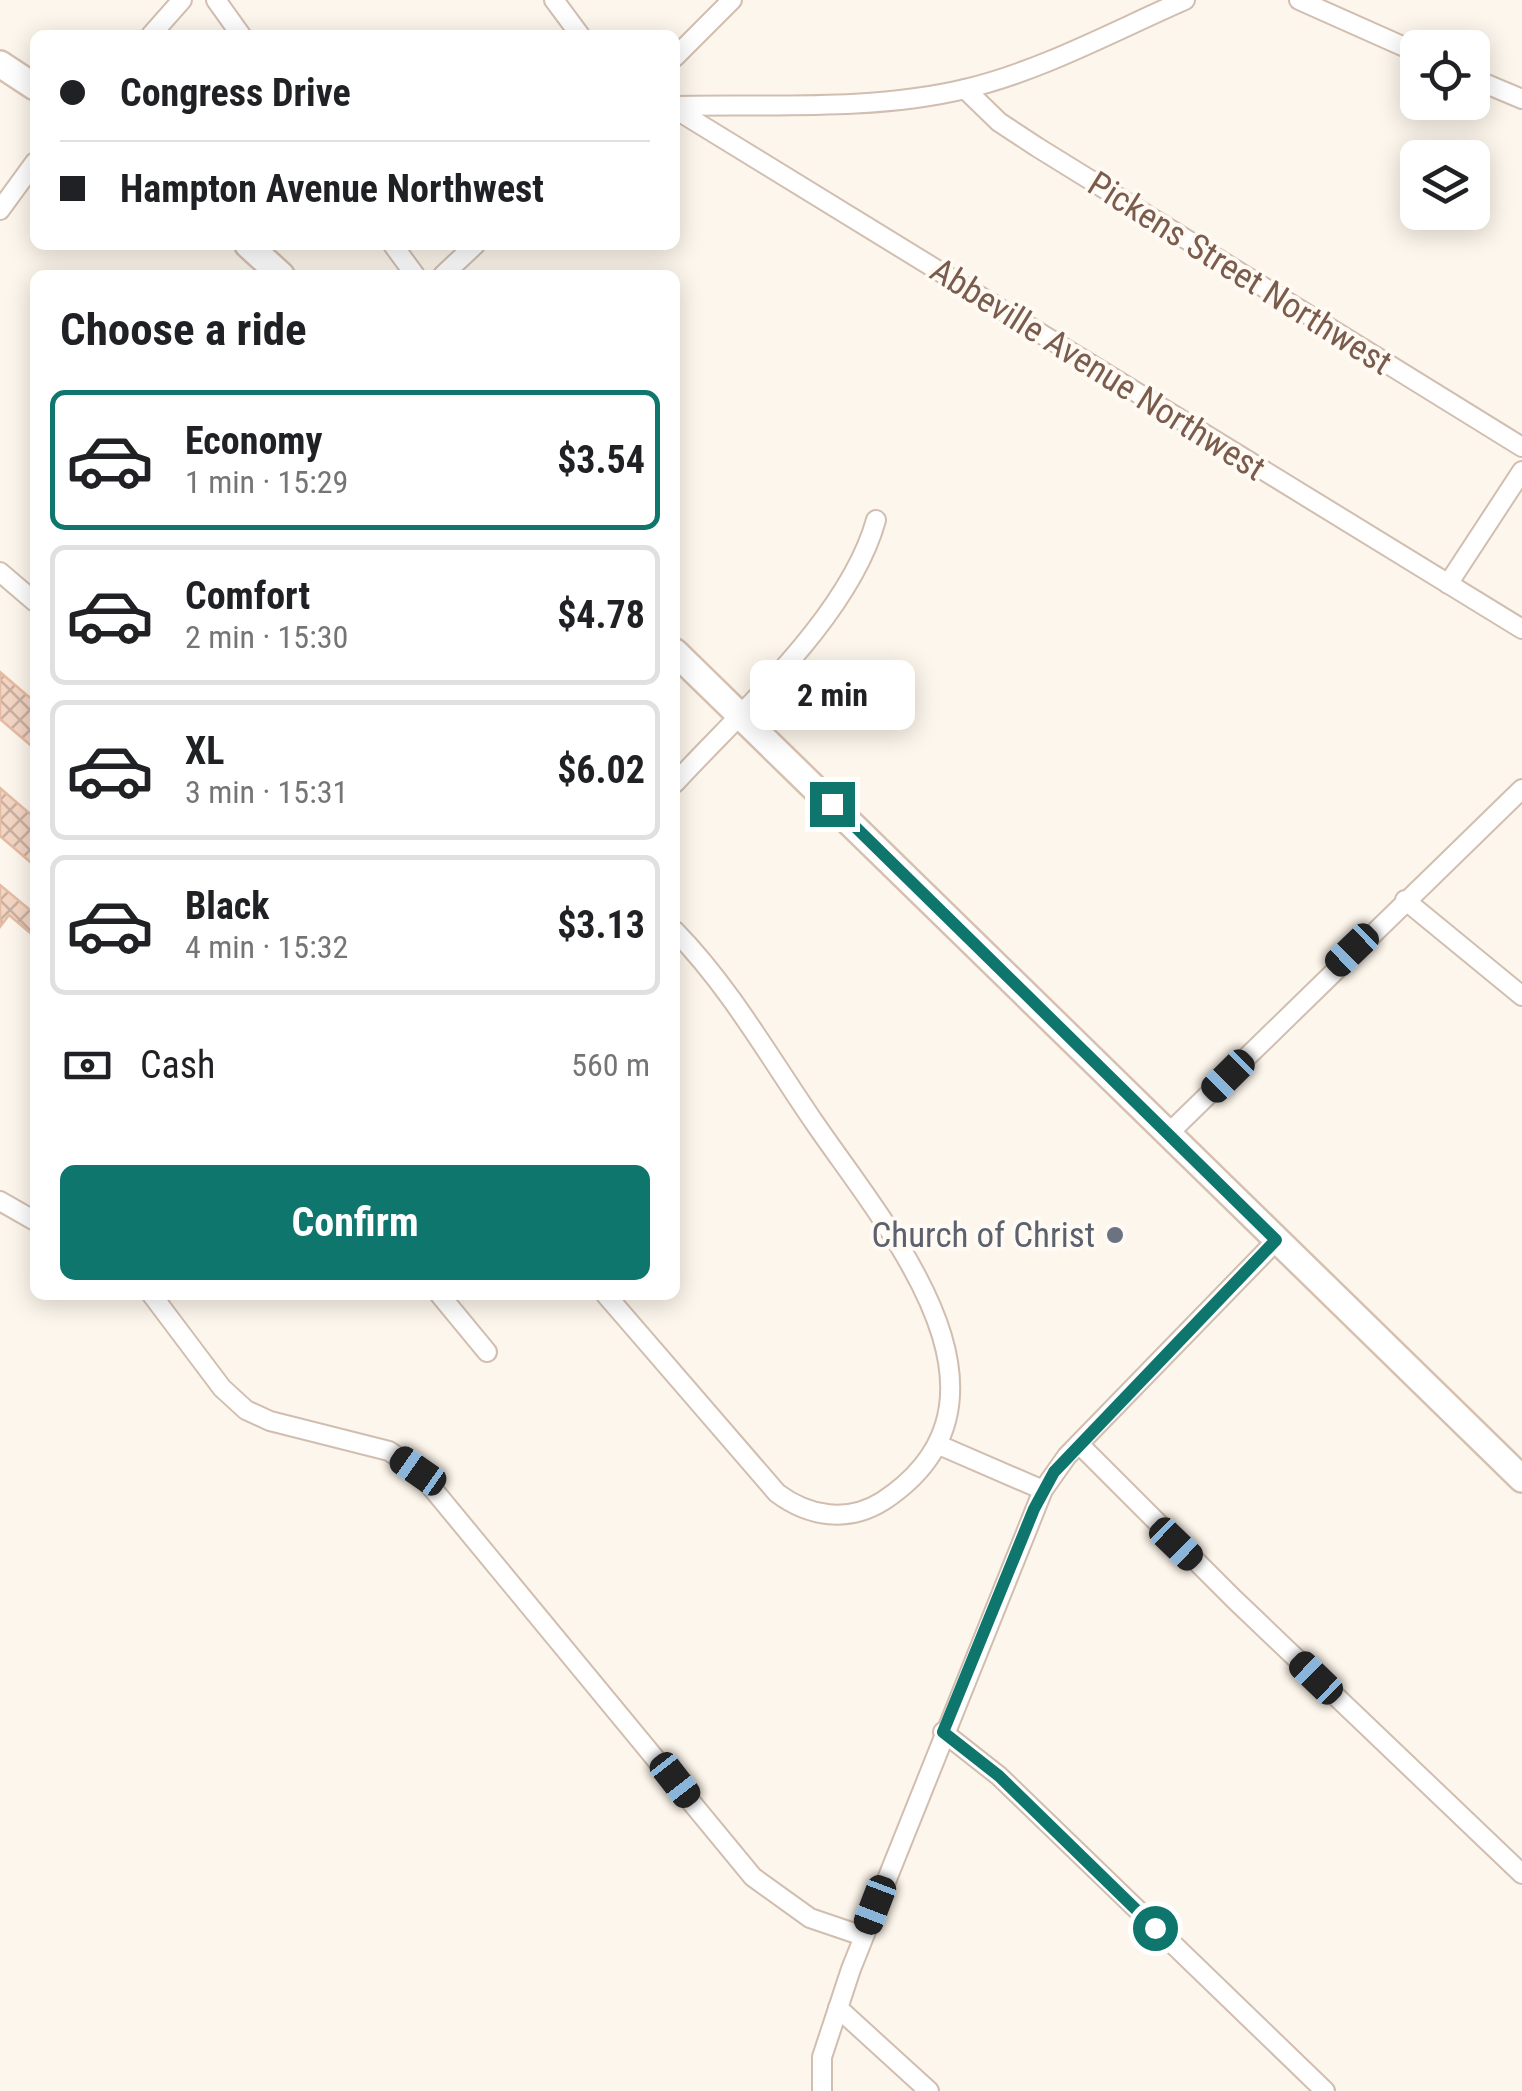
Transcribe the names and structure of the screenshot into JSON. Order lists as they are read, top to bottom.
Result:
{
  "streets": {
    "street": ["Pickens Street Northwest", "Abbeville Avenue Northwest"]
  },
  "places": ["Church of Christ"],
  "page": {
    "banner": ["Congress Drive", "Hampton Avenue Northwest"],
    "heading": "Choose a ride",
    "list": [
      {
        "name": "Economy",
        "note": "1 min · 15:29",
        "value": "$3.54"
      },
      {
        "name": "Comfort",
        "note": "2 min · 15:30",
        "value": "$4.78"
      },
      {
        "name": "XL",
        "note": "3 min · 15:31",
        "value": "$6.02"
      },
      {
        "name": "Black",
        "note": "4 min · 15:32",
        "value": "$3.13"
      }
    ],
    "bubble": "2 min",
    "pay": ["Cash", "560 m"],
    "buttons": "Confirm"
  }
}
